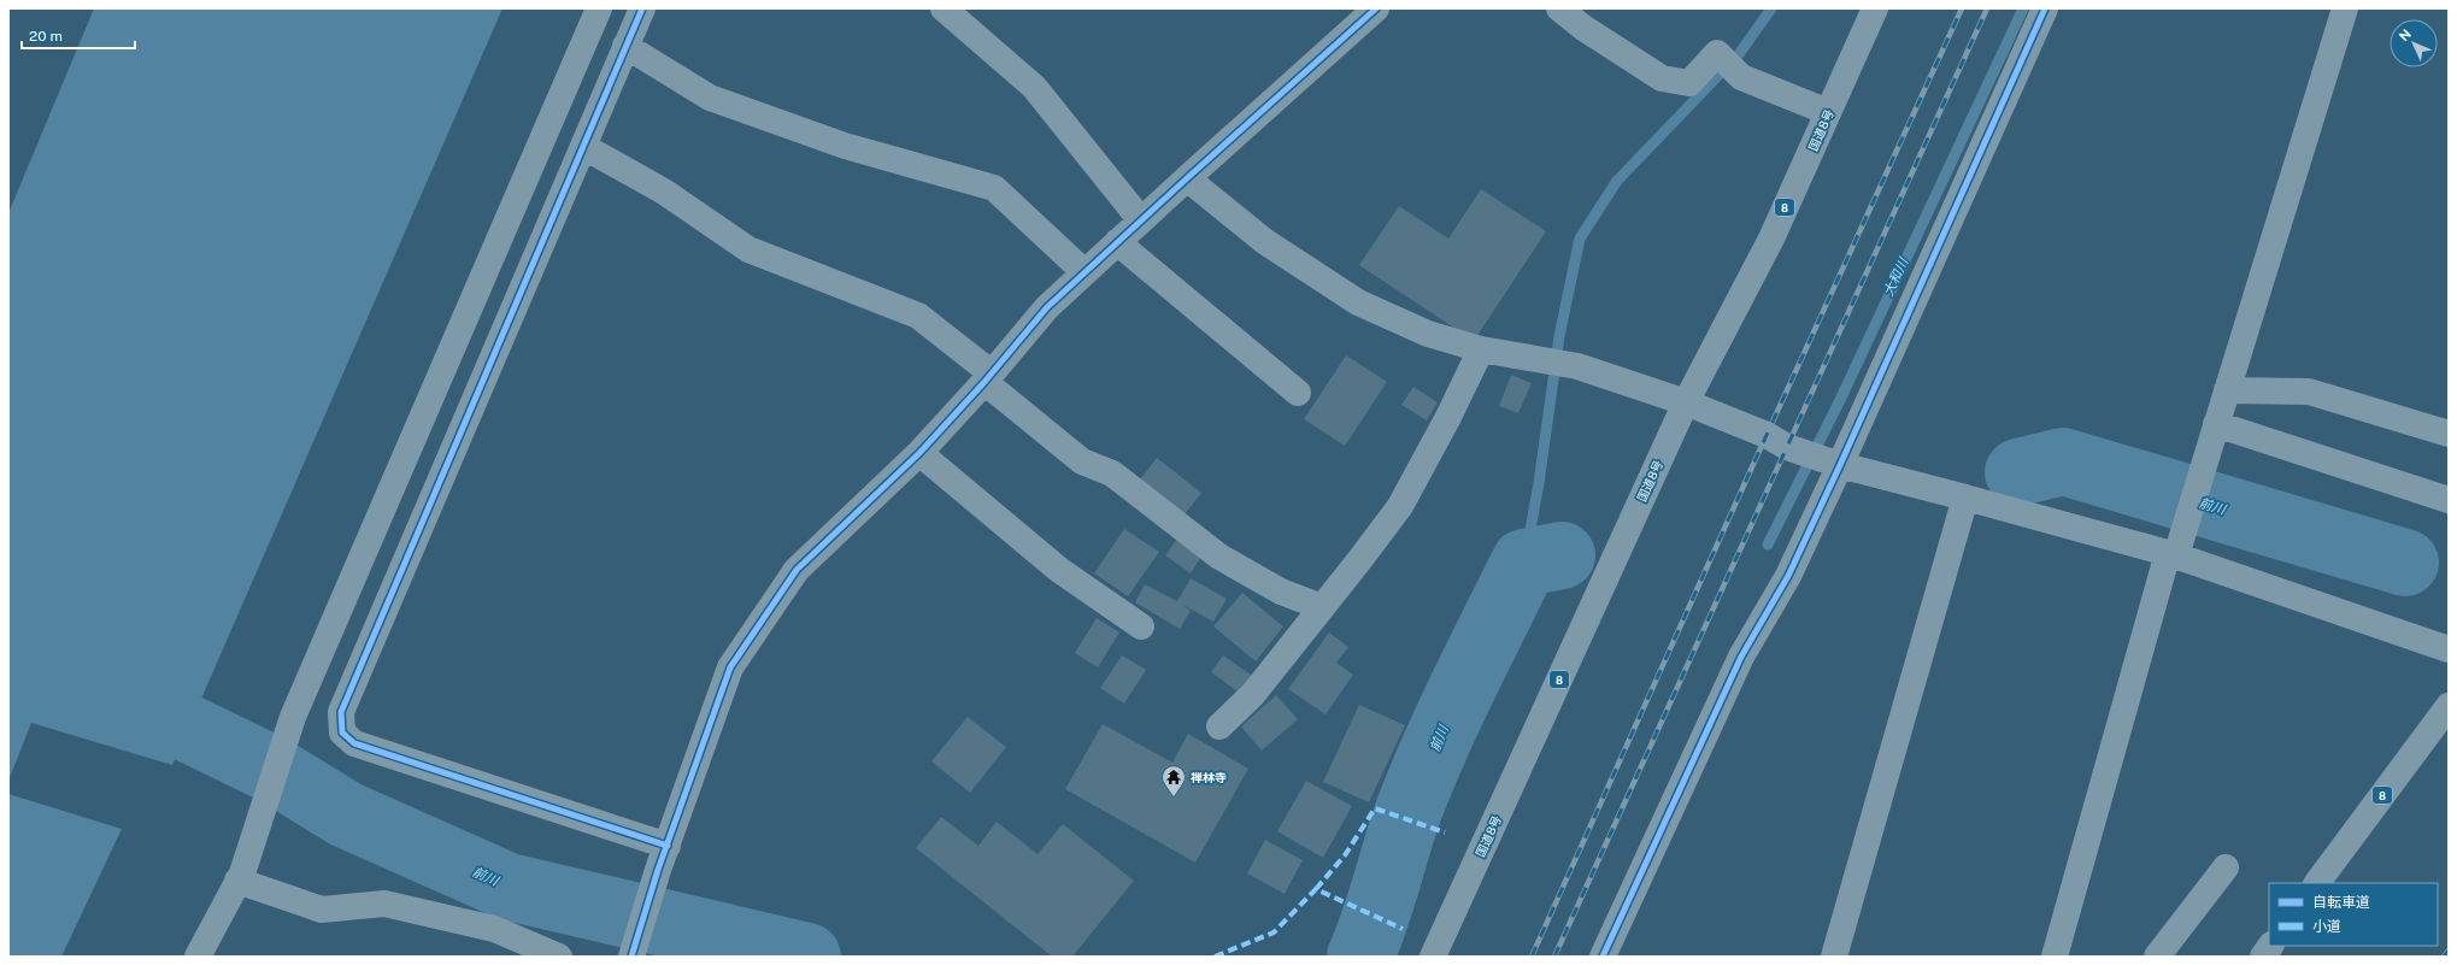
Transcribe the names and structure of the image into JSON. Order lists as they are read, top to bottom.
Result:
{
  "streets": {
    "main road": ["国道8号", "8"]
  },
  "water": ["大和川", "前川"],
  "places": {
    "temple": ["禅林寺"]
  },
  "legend": ["自転車道", "小道"],
  "scale_bar": "20 m",
  "north": "top left"
}
